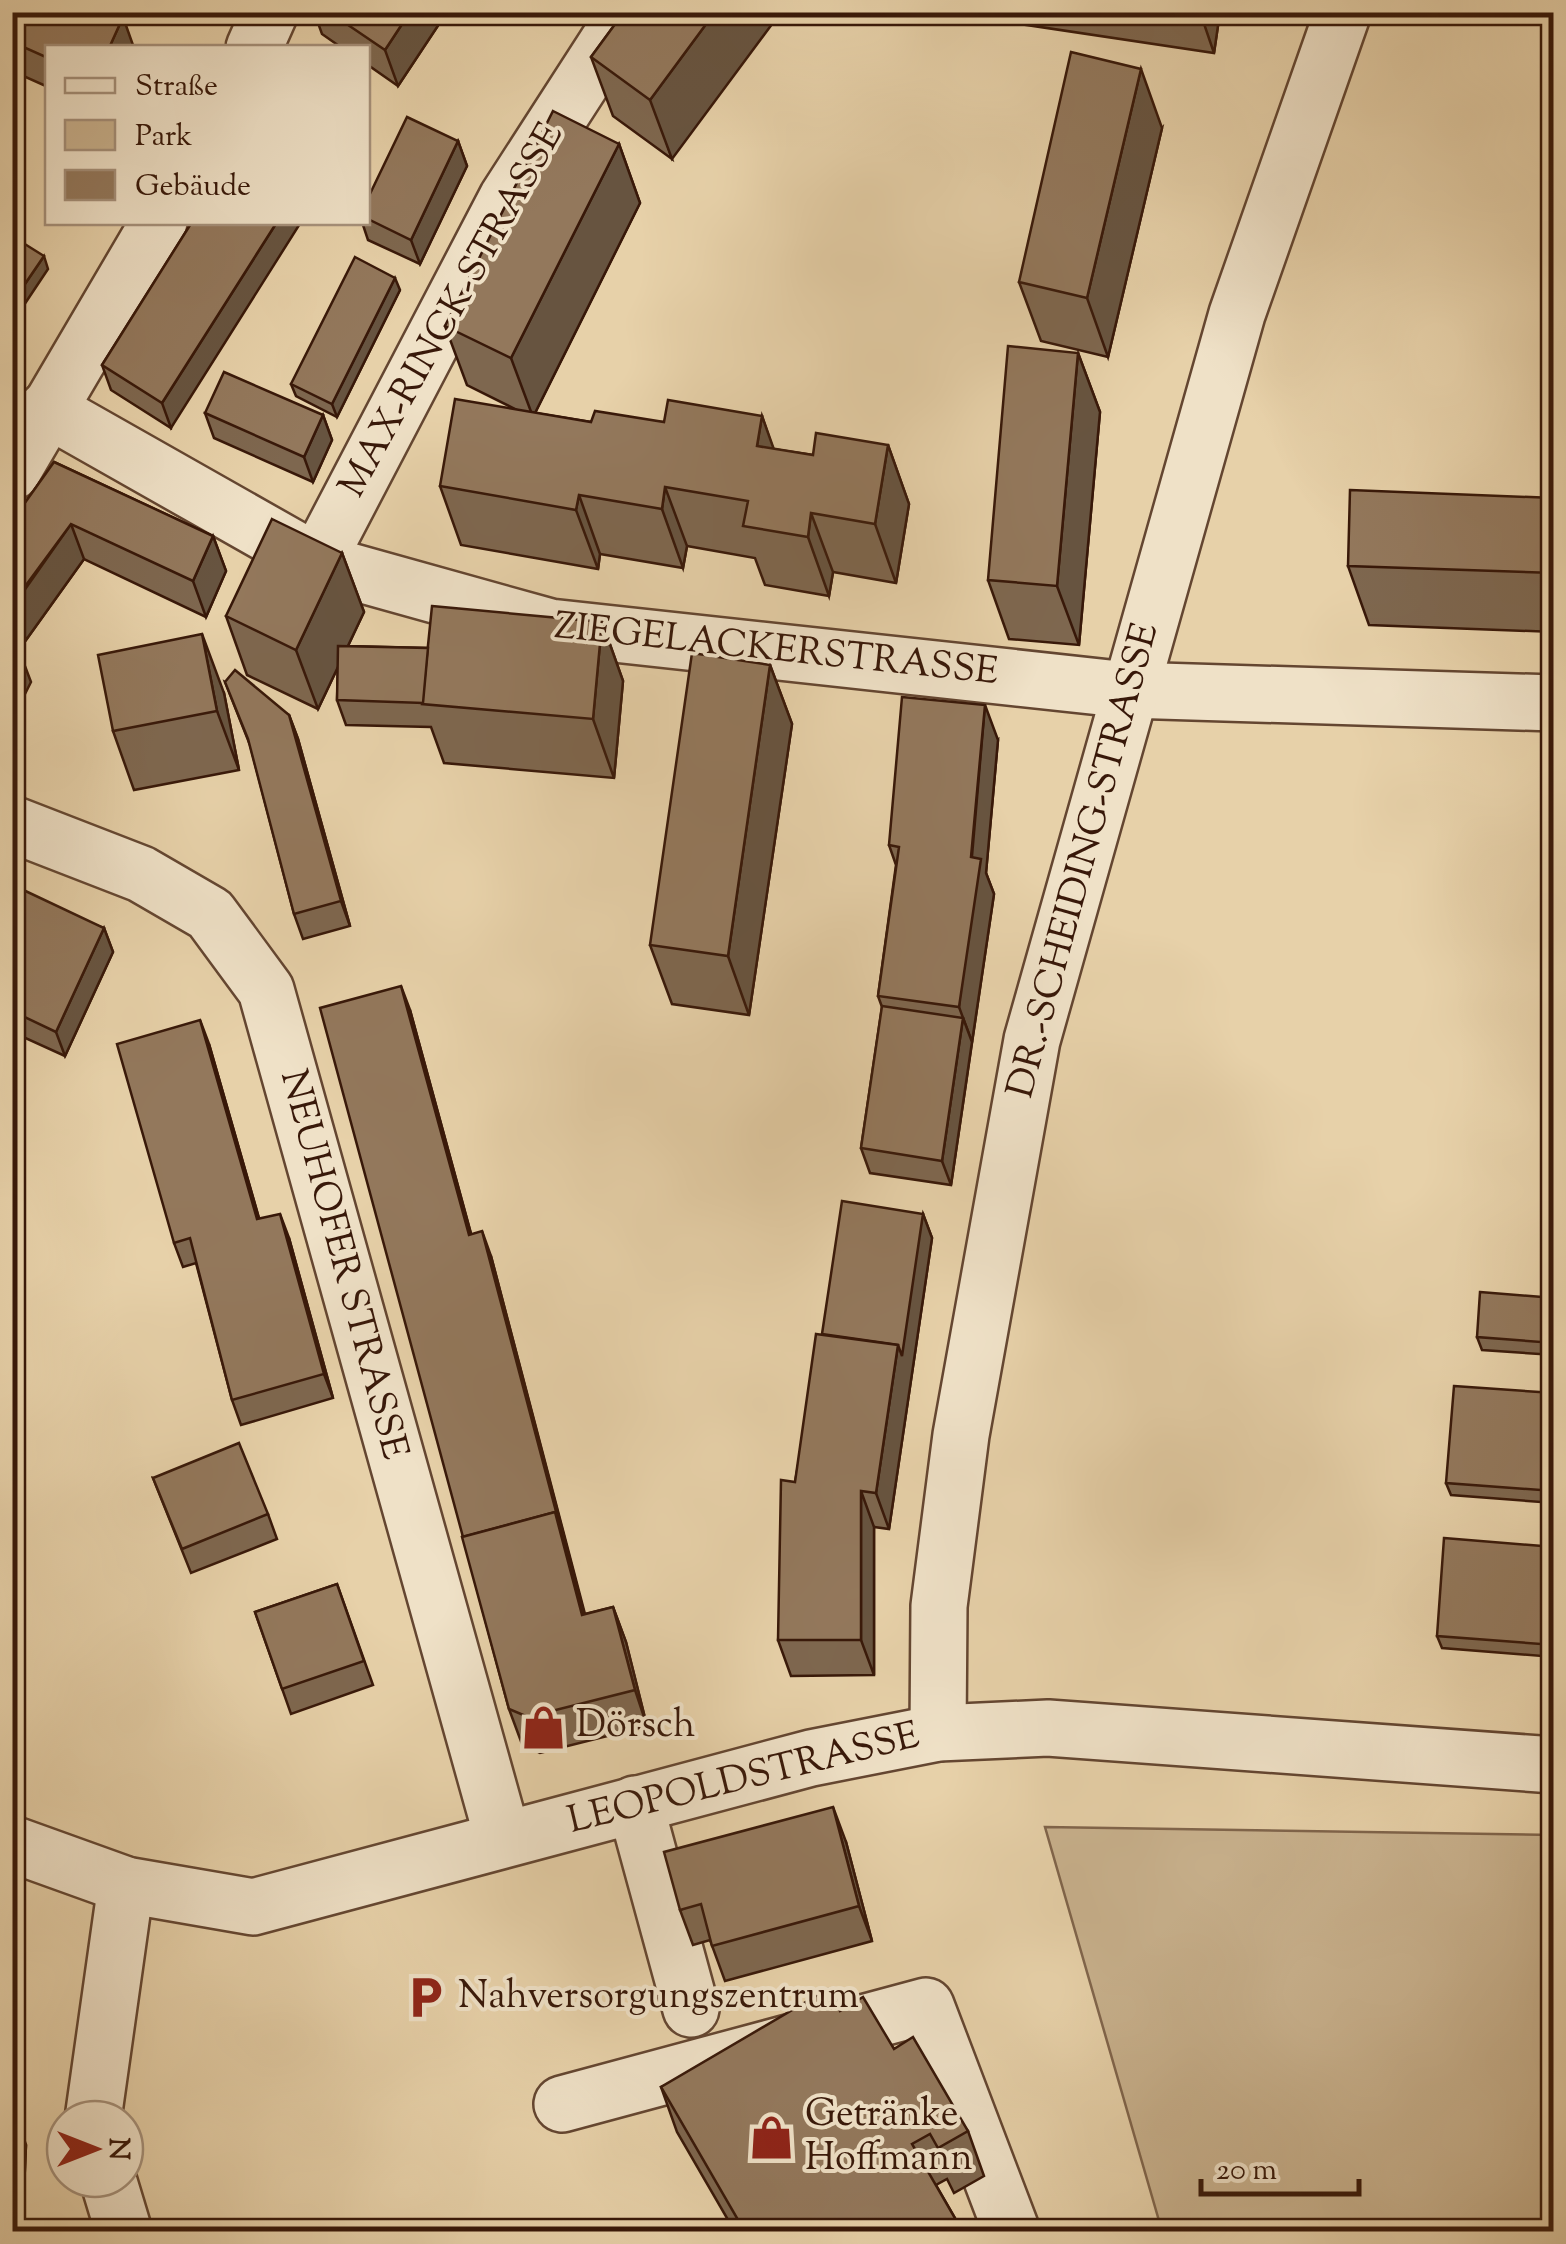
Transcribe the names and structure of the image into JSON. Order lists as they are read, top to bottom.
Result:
{
  "streets": {
    "street": [
      "MAX-RINCK-STRASSE",
      "ZIEGELACKERSTRASSE",
      "DR.-SCHEIDING-STRASSE",
      "NEUHOFER STRASSE",
      "LEOPOLDSTRASSE"
    ]
  },
  "crossings": [
    ["MAX-RINCK-STRASSE", "ZIEGELACKERSTRASSE"],
    ["ZIEGELACKERSTRASSE", "DR.-SCHEIDING-STRASSE"],
    ["DR.-SCHEIDING-STRASSE", "LEOPOLDSTRASSE"],
    ["NEUHOFER STRASSE", "LEOPOLDSTRASSE"]
  ],
  "places": {
    "shop": ["Dörsch", "Getränke Hoffmann"],
    "parking": ["Nahversorgungszentrum"]
  },
  "legend": ["Straße", "Park", "Gebäude"],
  "scale_bar": "20 m",
  "north": "right"
}
